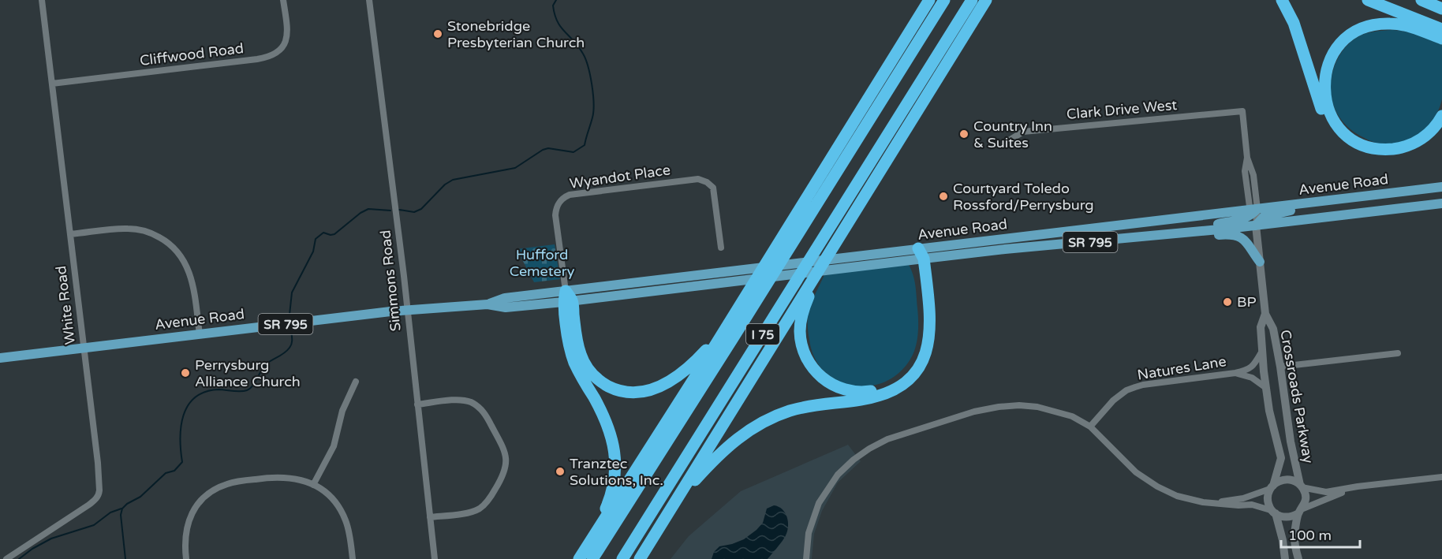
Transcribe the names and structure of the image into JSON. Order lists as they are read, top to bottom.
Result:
{
  "streets": {
    "highway": ["I 75"],
    "main road": ["Avenue Road", "SR 795"],
    "street": [
      "Cliffwood Road",
      "Clark Drive West",
      "Wyandot Place",
      "Simmons Road",
      "White Road",
      "Natures Lane",
      "Crossroads Parkway"
    ]
  },
  "crossings": [
    ["Cliffwood Road", "White Road"],
    ["Clark Drive West", "Avenue Road"],
    ["Wyandot Place", "Avenue Road"],
    ["Avenue Road", "Simmons Road"],
    ["Avenue Road", "White Road"],
    ["Avenue Road", "Crossroads Parkway"],
    ["Natures Lane", "Crossroads Parkway"]
  ],
  "parks": ["Hufford Cemetery"],
  "places": [
    "Stonebridge Presbyterian Church",
    "Country Inn & Suites",
    "Courtyard Toledo Rossford/Perrysburg",
    "BP",
    "Perrysburg Alliance Church",
    "Tranztec Solutions, Inc."
  ],
  "scale_bar": "100 m"
}
